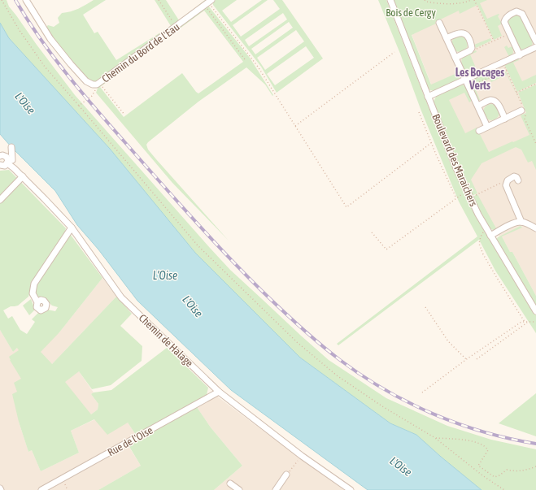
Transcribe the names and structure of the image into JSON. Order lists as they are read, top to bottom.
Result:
{
  "streets": {
    "street": [
      "Chemin du Bord de l'Eau",
      "Boulevard des Maraichers",
      "Chemin de Halage",
      "Rue de l'Oise"
    ]
  },
  "crossings": [
    ["Chemin de Halage", "Rue de l'Oise"]
  ],
  "districts": ["Les Bocages Verts"],
  "water": ["L'Oise", "L’Oise"],
  "parks": ["Bois de Cergy"]
}
